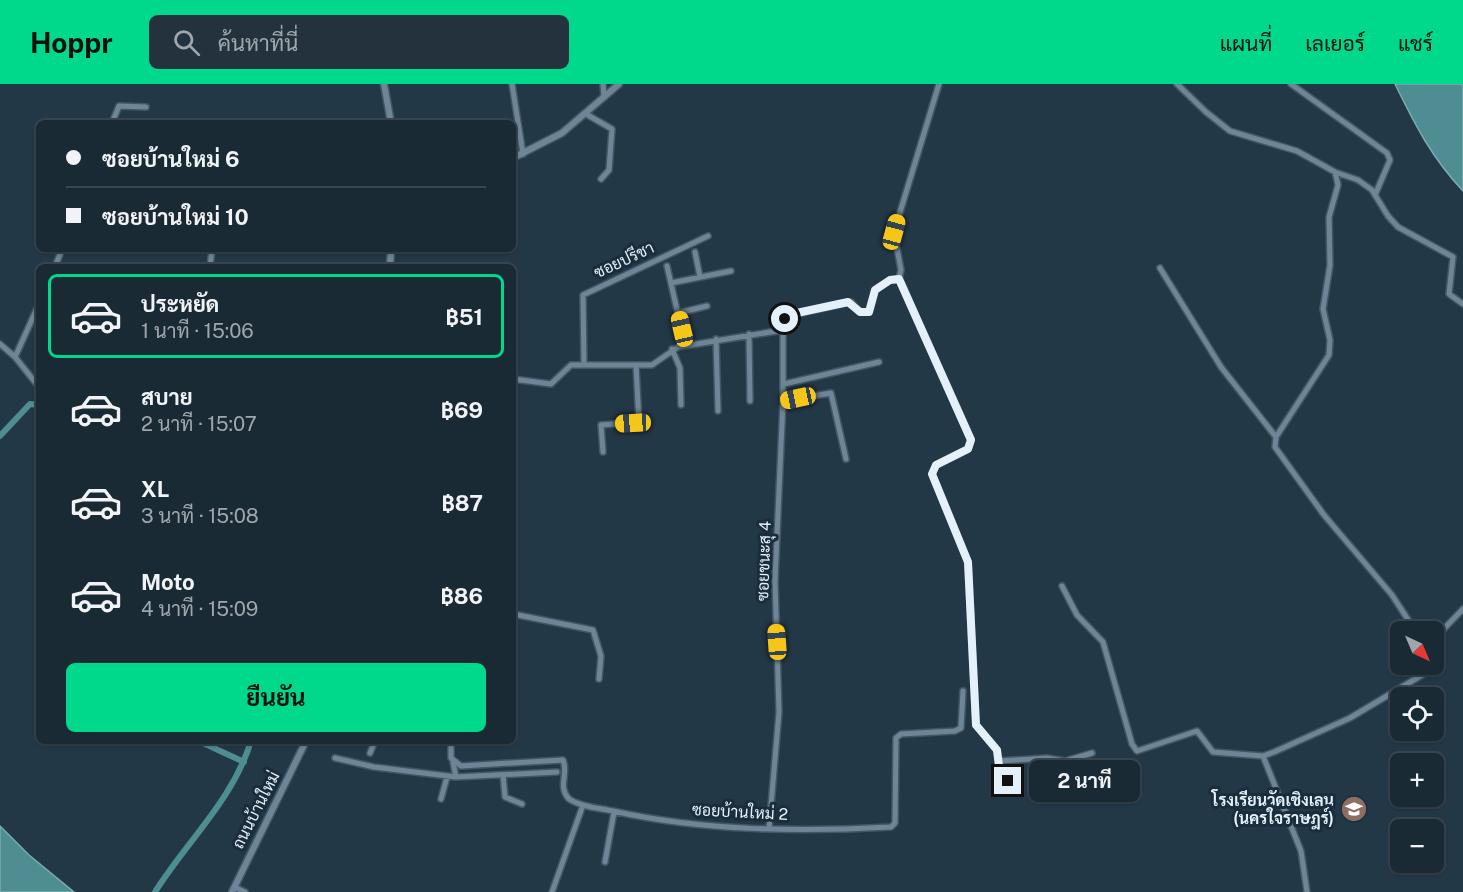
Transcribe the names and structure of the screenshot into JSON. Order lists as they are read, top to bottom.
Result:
{
  "streets": {
    "street": [
      "ซอยปรีชา",
      "ซอยชนะสุ 4",
      "ถนนบ้านใหม่",
      "ซอยบ้านใหม่ 2"
    ]
  },
  "crossings": [
    ["ซอยชนะสุ 4", "ซอยบ้านใหม่ 2"]
  ],
  "places": {
    "school or university": ["โรงเรียนวัดเชิงเลน (นครใจราษฎร์)"]
  },
  "north": "bottom right",
  "page": {
    "header": "Hoppr",
    "search": "ค้นหาที่นี่",
    "nav": ["แผนที่", "เลเยอร์", "แชร์"],
    "banner": ["ซอยบ้านใหม่ 6", "ซอยบ้านใหม่ 10"],
    "list": [
      {
        "name": "ประหยัด",
        "note": "1 นาที · 15:06",
        "value": "฿51"
      },
      {
        "name": "สบาย",
        "note": "2 นาที · 15:07",
        "value": "฿69"
      },
      {
        "name": "XL",
        "note": "3 นาที · 15:08",
        "value": "฿87"
      },
      {
        "name": "Moto",
        "note": "4 นาที · 15:09",
        "value": "฿86"
      }
    ],
    "map_buttons": ["+", "−"],
    "buttons": "ยืนยัน",
    "bubble": "2 นาที"
  }
}
